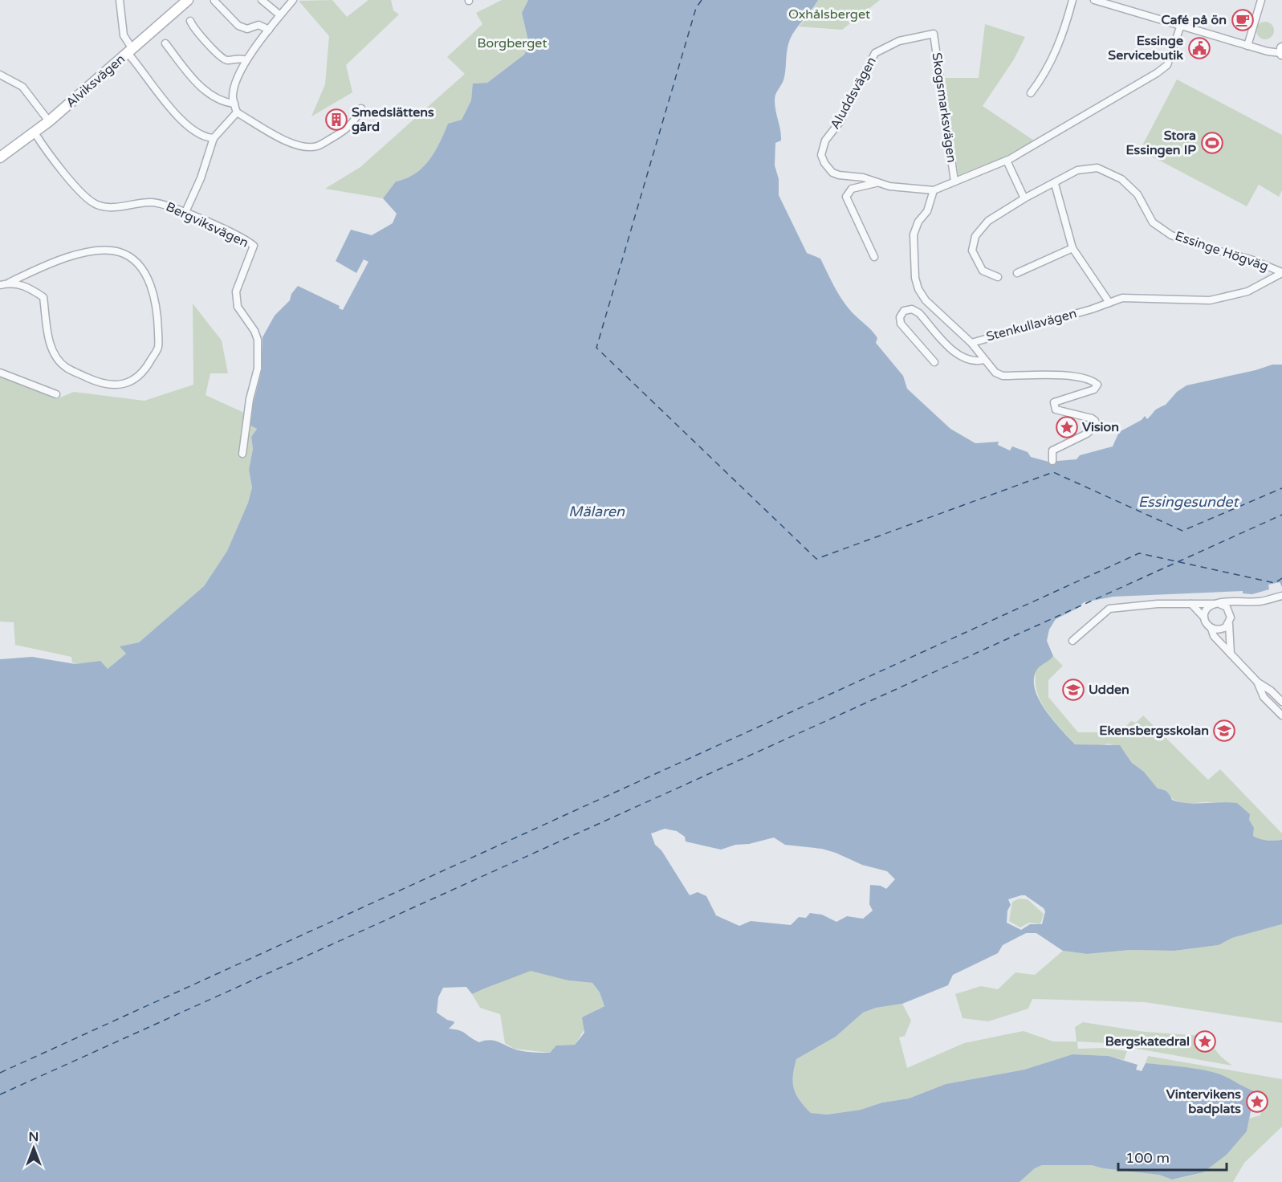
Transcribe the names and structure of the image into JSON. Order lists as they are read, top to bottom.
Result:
{
  "streets": {
    "street": [
      "Alviksvägen",
      "Aluddsvägen",
      "Skogsmarksvägen",
      "Bergviksvägen",
      "Essinge Högväg",
      "Stenkullavägen"
    ]
  },
  "crossings": [
    ["Alviksvägen", "Bergviksvägen"],
    ["Aluddsvägen", "Skogsmarksvägen"],
    ["Aluddsvägen", "Stenkullavägen"],
    ["Essinge Högväg", "Stenkullavägen"]
  ],
  "water": ["Essingesundet", "Mälaren"],
  "parks": ["Oxhålsberget", "Borgberget"],
  "places": {
    "cafe": ["Café på ön"],
    "public building": ["Essinge Servicebutik"],
    "building": ["Smedslättens gård"],
    "sports": ["Stora Essingen IP"],
    "place": ["Vision", "Bergskatedral", "Vintervikens badplats"],
    "school or university": ["Udden", "Ekensbergsskolan"]
  },
  "scale_bar": "100 m",
  "north": "top"
}
